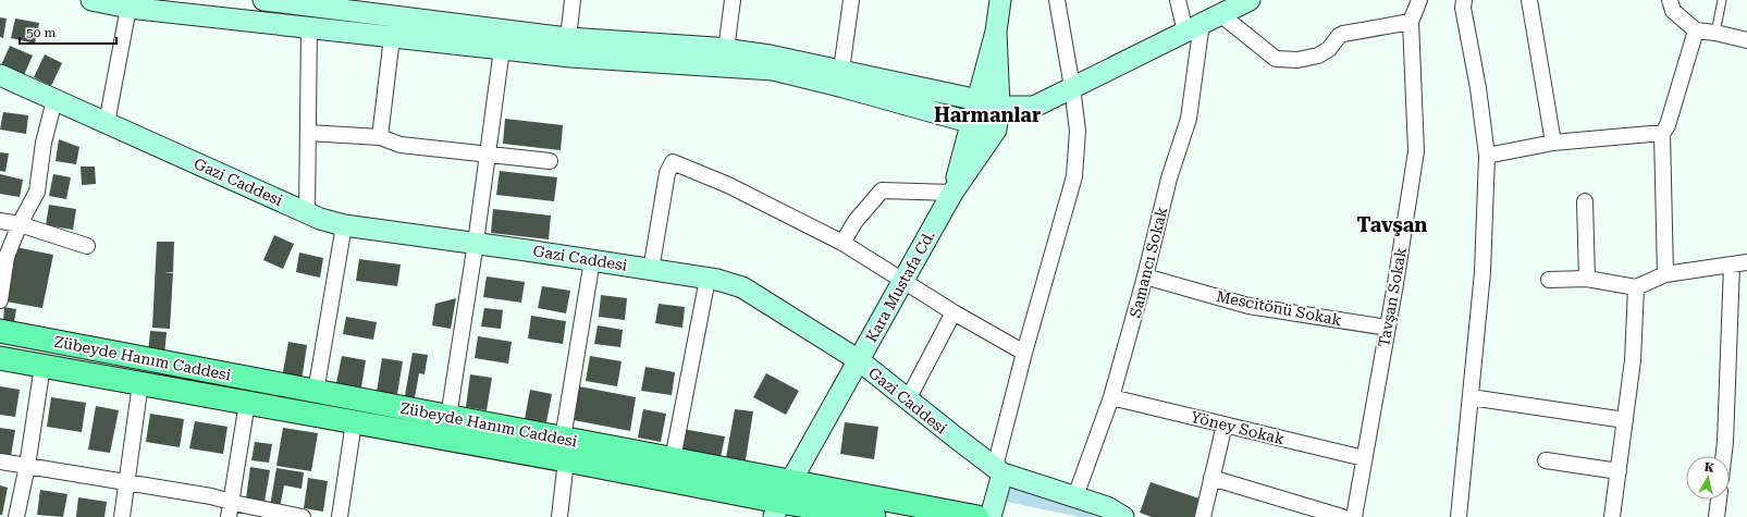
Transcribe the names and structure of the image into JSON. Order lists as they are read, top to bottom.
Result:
{
  "streets": {
    "main road": ["Zübeyde Hanım Caddesi"],
    "street": [
      "Gazi Caddesi",
      "Samancı Sokak",
      "Kara Mustafa Cd.",
      "Tavşan Sokak",
      "Mescitönü Sokak",
      "Yöney Sokak"
    ]
  },
  "crossings": [
    ["Gazi Caddesi", "Samancı Sokak"],
    ["Gazi Caddesi", "Kara Mustafa Cd."],
    ["Samancı Sokak", "Mescitönü Sokak"],
    ["Samancı Sokak", "Yöney Sokak"],
    ["Kara Mustafa Cd.", "Zübeyde Hanım Caddesi"],
    ["Tavşan Sokak", "Mescitönü Sokak"],
    ["Tavşan Sokak", "Yöney Sokak"]
  ],
  "districts": ["Harmanlar", "Tavşan"],
  "scale_bar": "50 m",
  "north": "top"
}
